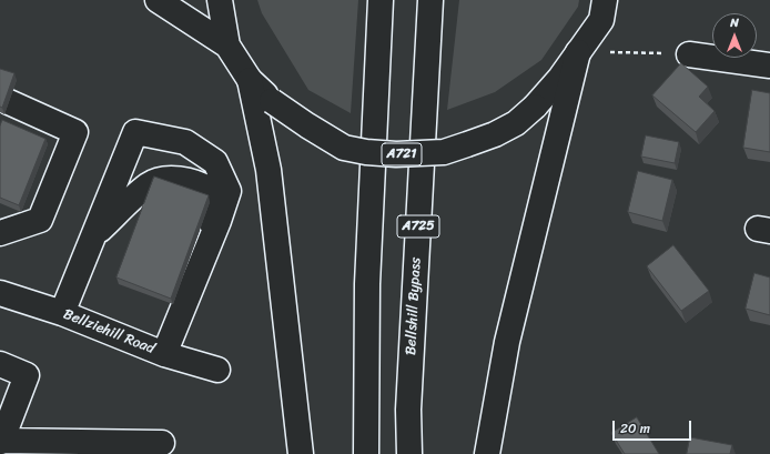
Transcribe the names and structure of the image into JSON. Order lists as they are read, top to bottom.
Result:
{
  "streets": {
    "main road": [
      "A721",
      "A725",
      "Bellshill Bypass",
      "Bellziehill Road"
    ]
  },
  "scale_bar": "20 m",
  "north": "top"
}
